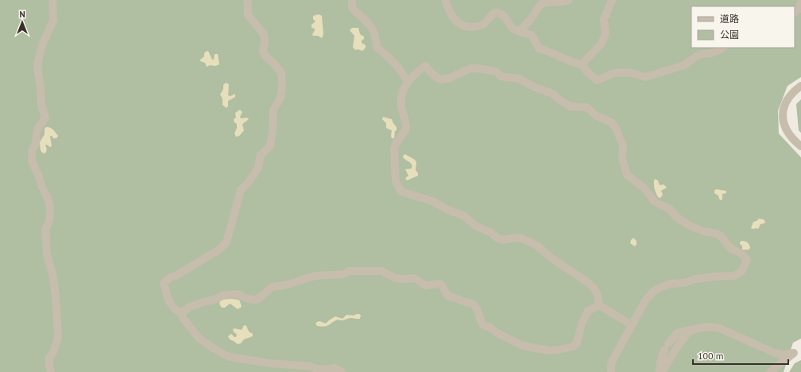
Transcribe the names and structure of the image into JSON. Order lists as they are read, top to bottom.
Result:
{
  "legend": ["道路", "公園"],
  "scale_bar": "100 m",
  "north": "top"
}
